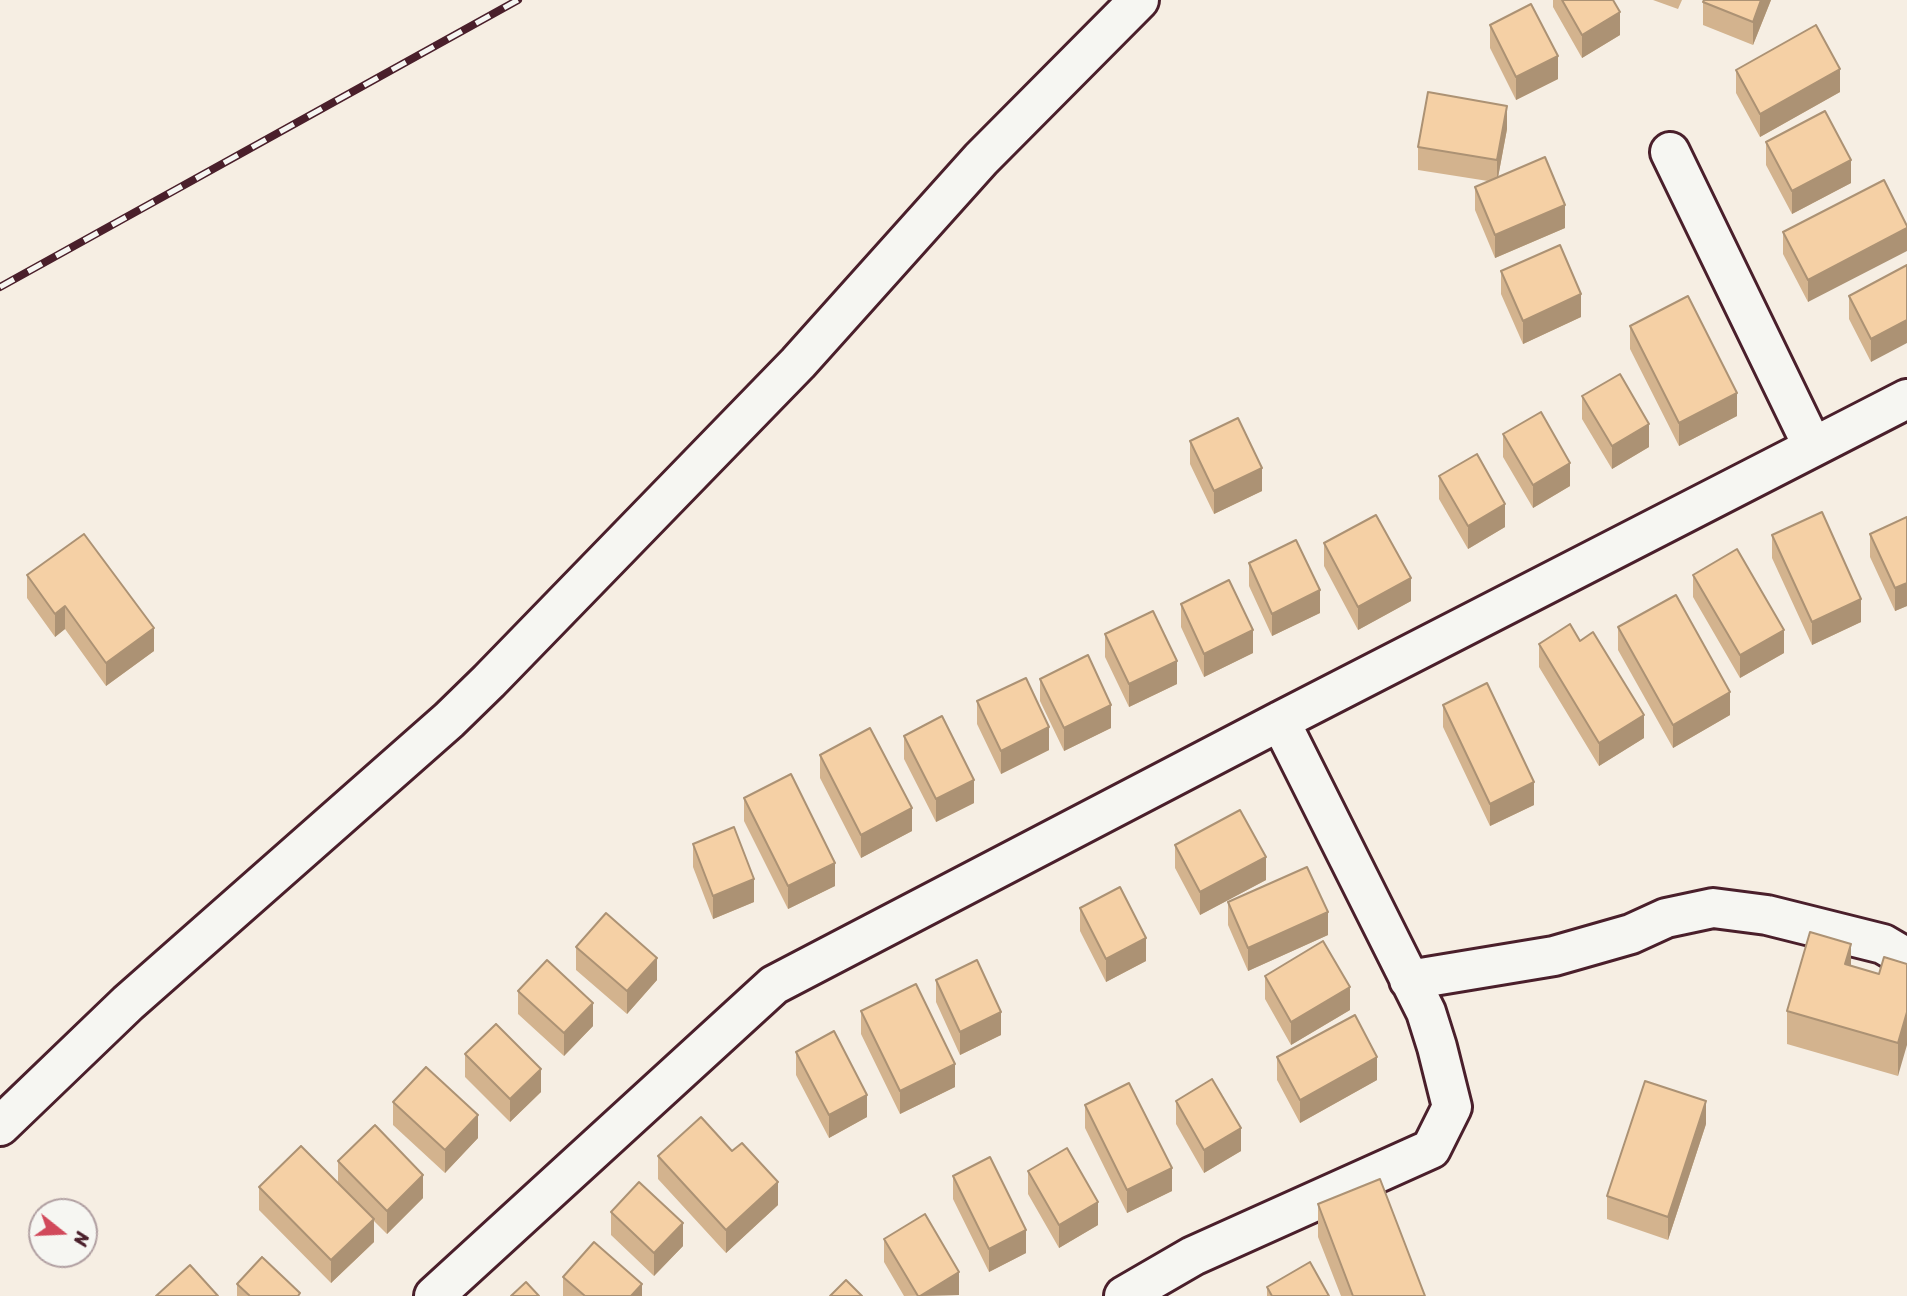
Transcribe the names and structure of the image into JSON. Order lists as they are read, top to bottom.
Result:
{
  "north": "right"
}
